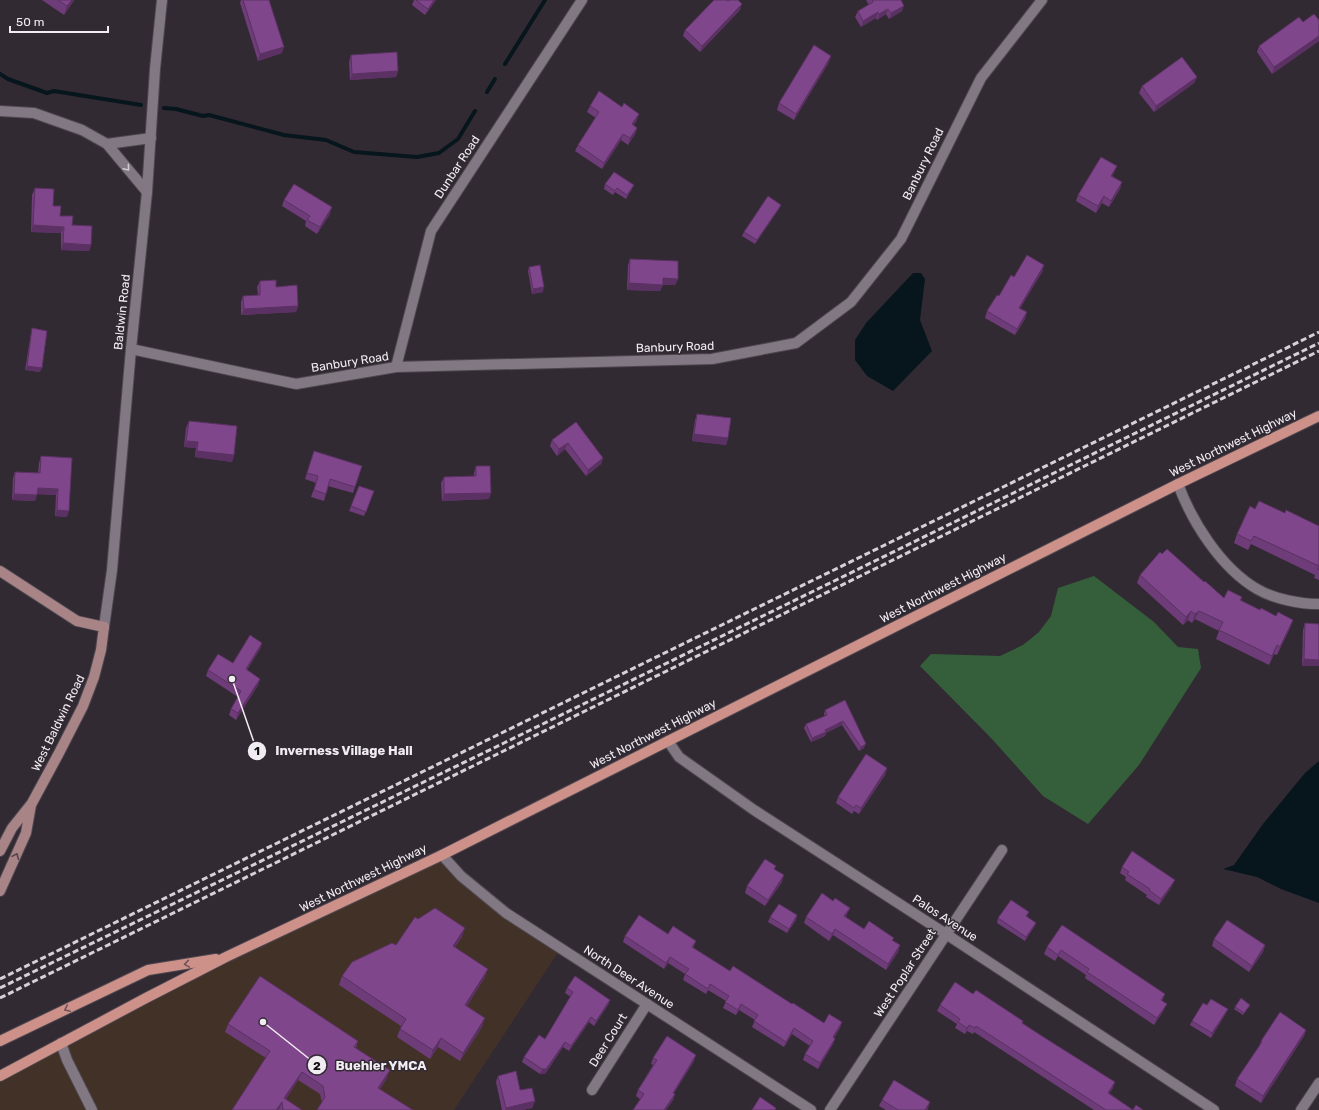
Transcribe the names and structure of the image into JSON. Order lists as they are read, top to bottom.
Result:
{
  "streets": {
    "main road": ["West Northwest Highway", "West Baldwin Road"],
    "street": [
      "Banbury Road",
      "Dunbar Road",
      "Baldwin Road",
      "Palos Avenue",
      "West Poplar Street",
      "North Deer Avenue",
      "Deer Court"
    ]
  },
  "crossings": [
    ["Banbury Road", "Dunbar Road"],
    ["Banbury Road", "Baldwin Road"],
    ["Baldwin Road", "West Baldwin Road"],
    ["West Northwest Highway", "Palos Avenue"],
    ["West Northwest Highway", "North Deer Avenue"],
    ["Palos Avenue", "West Poplar Street"],
    ["North Deer Avenue", "Deer Court"]
  ],
  "places": ["Inverness Village Hall", "Buehler YMCA"],
  "scale_bar": "50 m"
}
